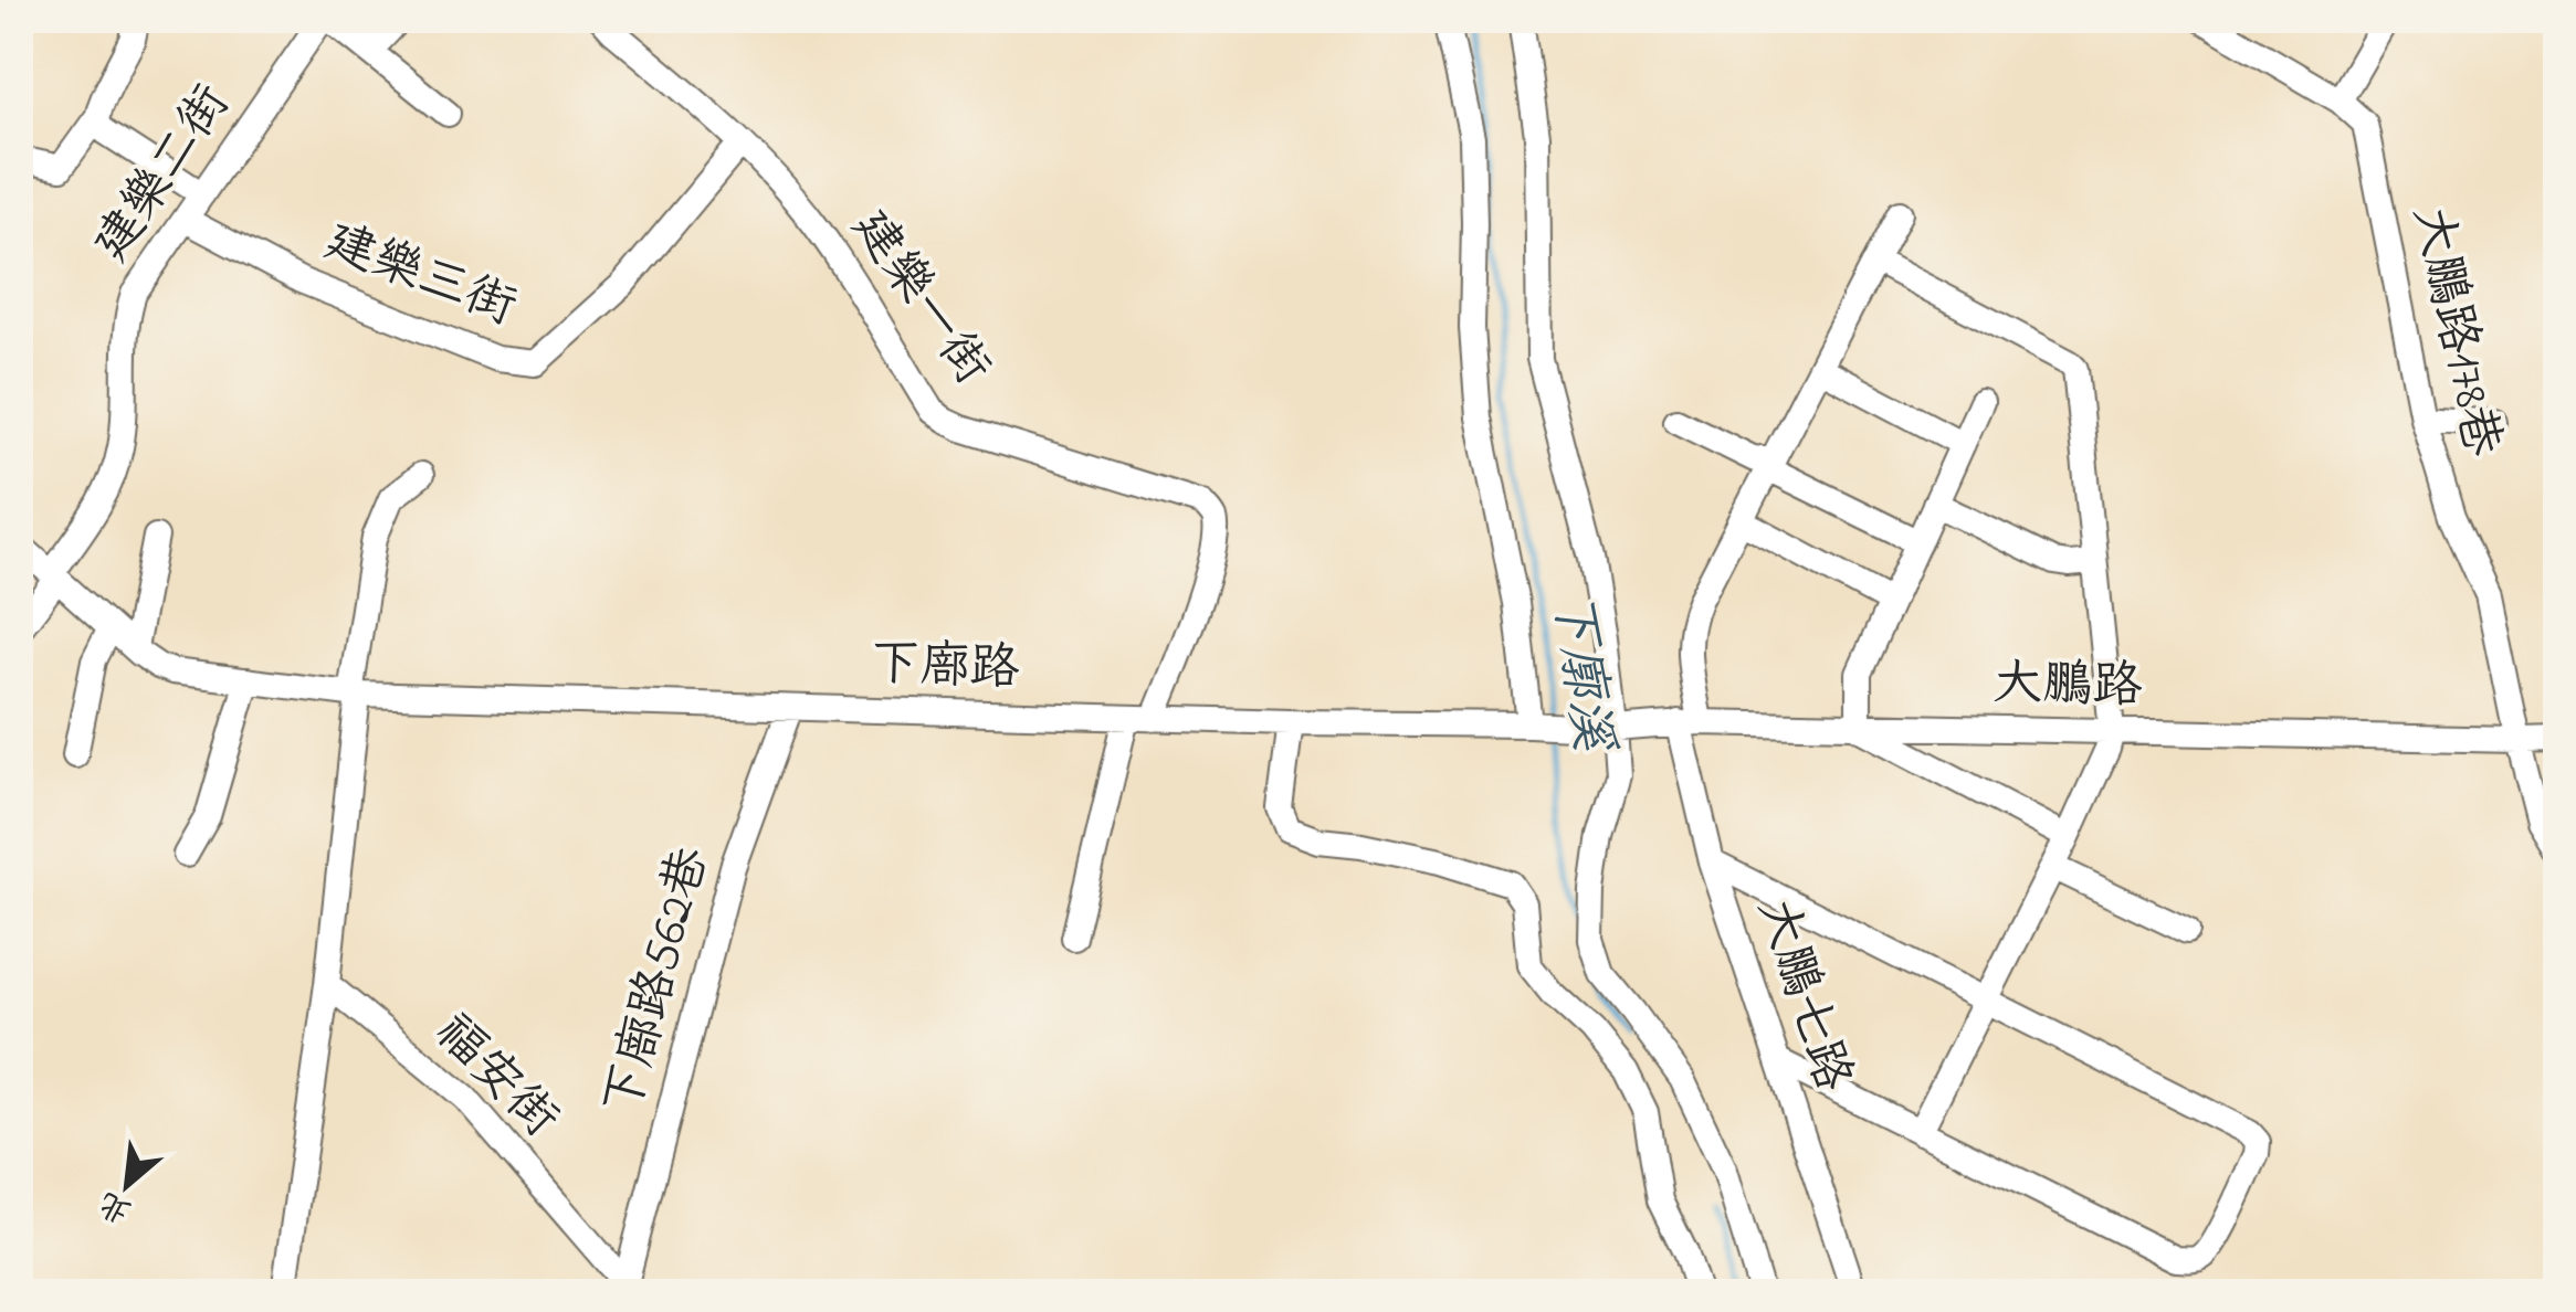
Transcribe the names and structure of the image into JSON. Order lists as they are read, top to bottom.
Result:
{
  "streets": {
    "street": [
      "建樂二街",
      "建樂三街",
      "建樂一街",
      "大鵬路178巷",
      "下廍路",
      "大鵬路",
      "下廍路562巷",
      "大鵬七路",
      "福安街"
    ]
  },
  "crossings": [
    ["建樂二街", "建樂三街"],
    ["建樂二街", "下廍路"],
    ["建樂三街", "建樂一街"],
    ["建樂一街", "下廍路"],
    ["大鵬路178巷", "大鵬路"],
    ["下廍路", "大鵬路"],
    ["下廍路", "下廍路562巷"],
    ["大鵬路", "大鵬七路"],
    ["下廍路562巷", "福安街"]
  ],
  "water": ["下廓溪"],
  "north": "bottom left"
}
